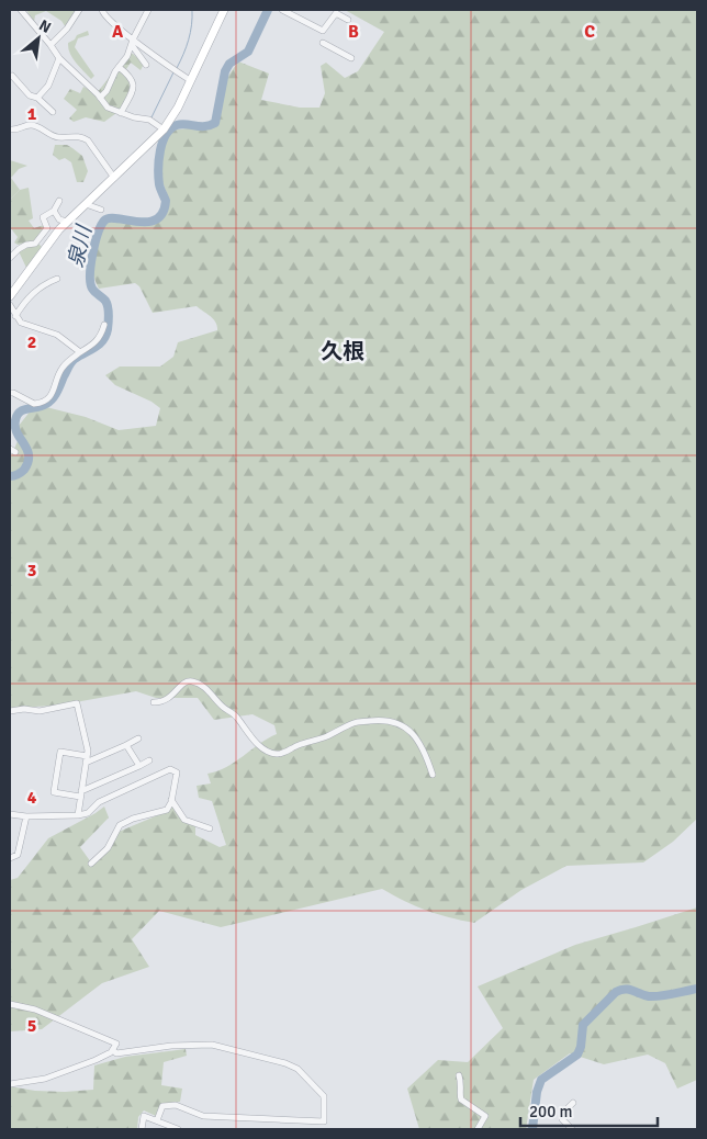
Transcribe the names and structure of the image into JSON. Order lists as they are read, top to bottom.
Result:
{
  "districts": ["久根"],
  "water": ["泉川"],
  "scale_bar": "200 m",
  "north": "top right",
  "grid": {
    "columns": ["A", "B", "C"],
    "rows": [
      "1",
      "2",
      "3",
      "4",
      "5"
    ]
  }
}
